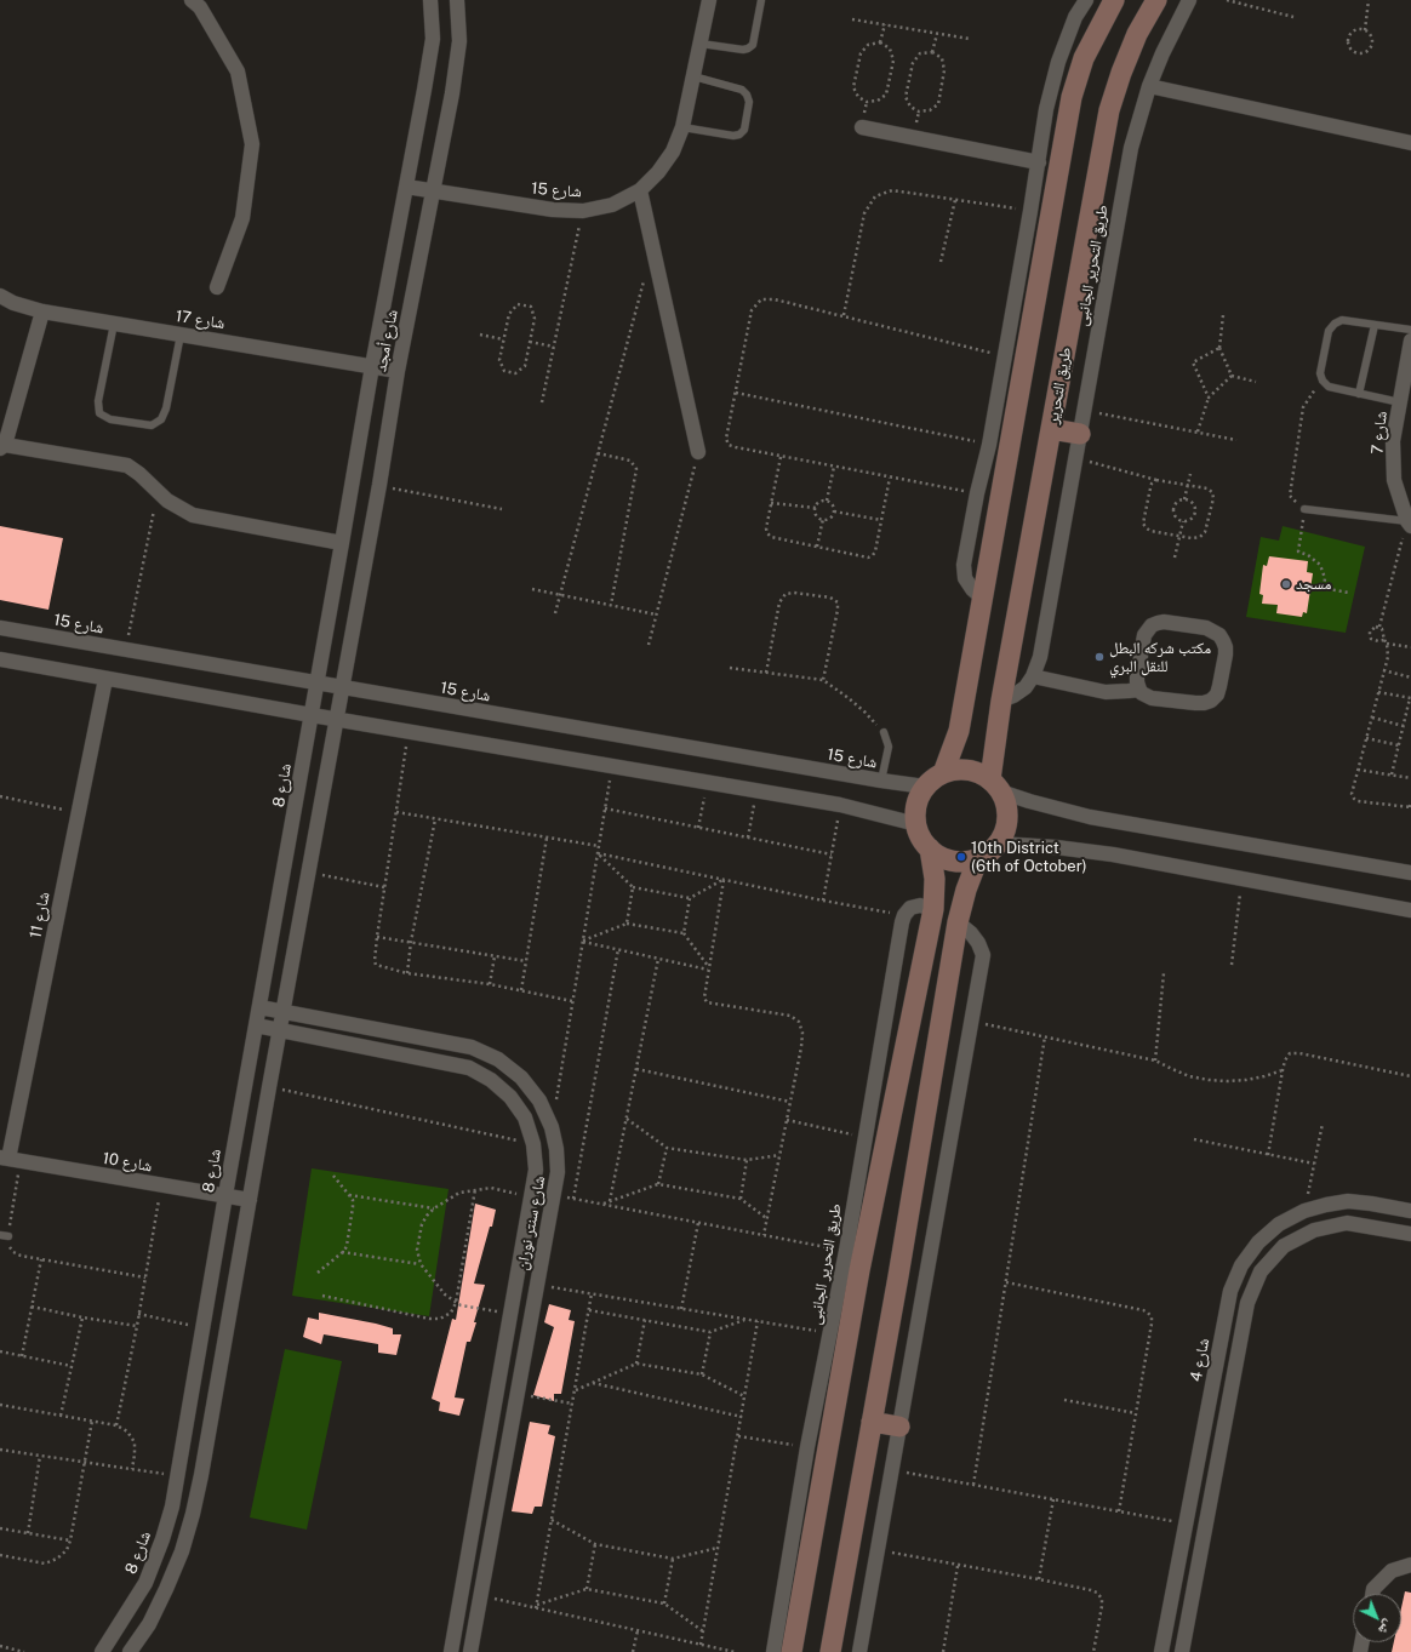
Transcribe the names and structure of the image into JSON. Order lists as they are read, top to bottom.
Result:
{
  "streets": {
    "street": [
      "شارع 15",
      "طريق التحرير الجانبى",
      "شارع 17",
      "شارع أمجد",
      "طريق التحرير",
      "شارع 7",
      "شارع 8",
      "شارع 11",
      "شارع 10",
      "شارع سنتر نوران",
      "شارع 4"
    ]
  },
  "crossings": [
    ["شارع 15", "شارع أمجد"],
    ["شارع 15", "طريق التحرير"],
    ["شارع 15", "شارع 8"],
    ["طريق التحرير الجانبى", "طريق التحرير"],
    ["شارع 17", "شارع أمجد"],
    ["شارع أمجد", "شارع 8"],
    ["شارع 8", "شارع 10"],
    ["شارع 8", "شارع سنتر نوران"],
    ["شارع 11", "شارع 10"]
  ],
  "places": ["مسجد", "مكتب شركه البطل للنقل البري", "10th District (6th of October)"],
  "north": "bottom right"
}
